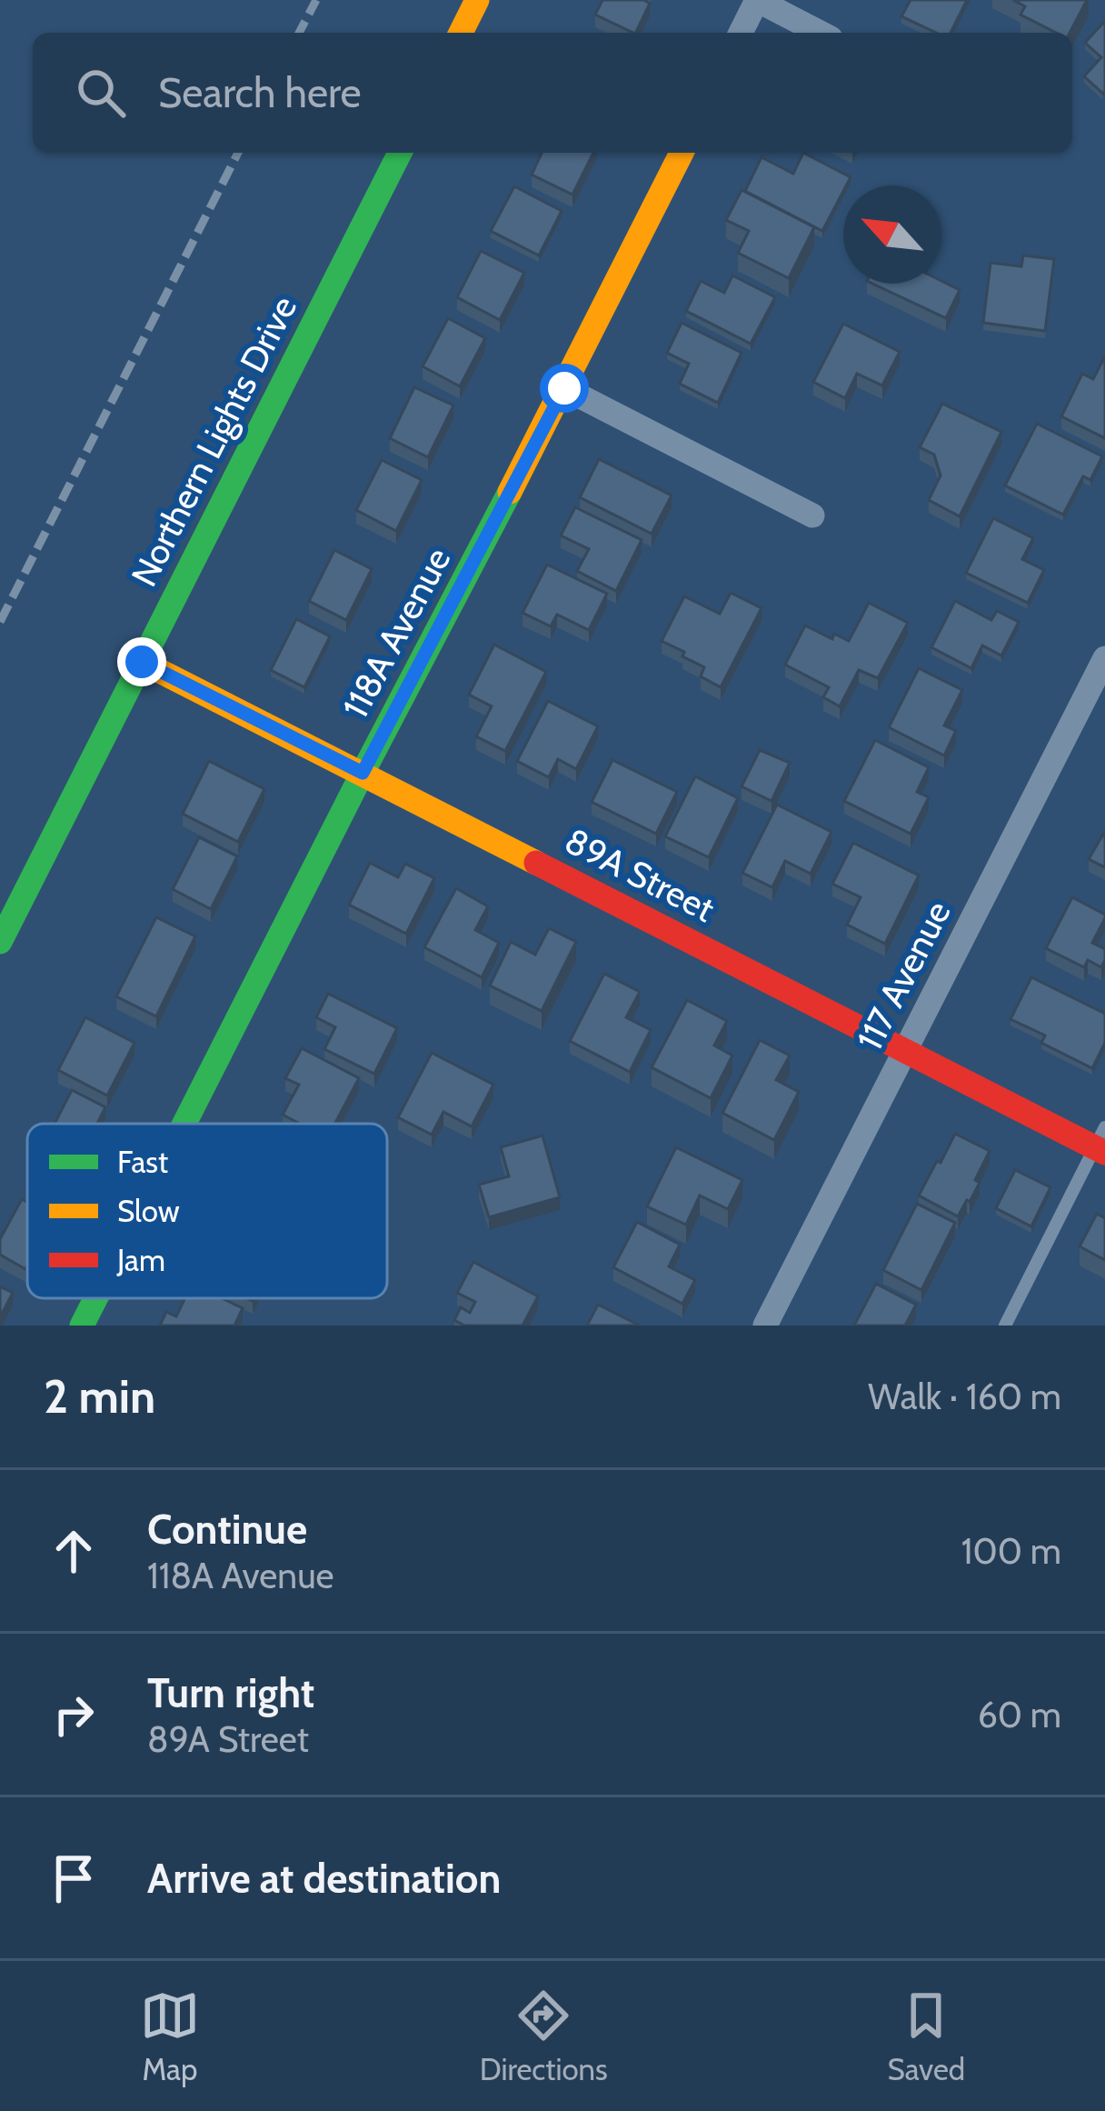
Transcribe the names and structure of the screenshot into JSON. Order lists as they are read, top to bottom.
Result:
{
  "streets": {
    "street": [
      "Northern Lights Drive",
      "118A Avenue",
      "89A Street",
      "117 Avenue"
    ]
  },
  "crossings": [
    ["Northern Lights Drive", "89A Street"],
    ["118A Avenue", "89A Street"],
    ["89A Street", "117 Avenue"]
  ],
  "legend": ["Fast", "Slow", "Jam"],
  "north": "top left",
  "page": {
    "search": "Search here",
    "heading": ["2 min", "Walk · 160 m"],
    "list": [
      ["Continue", "118A Avenue", "100 m"],
      ["Turn right", "89A Street", "60 m"],
      "Arrive at destination"
    ],
    "nav": ["Map", "Directions", "Saved"]
  }
}
